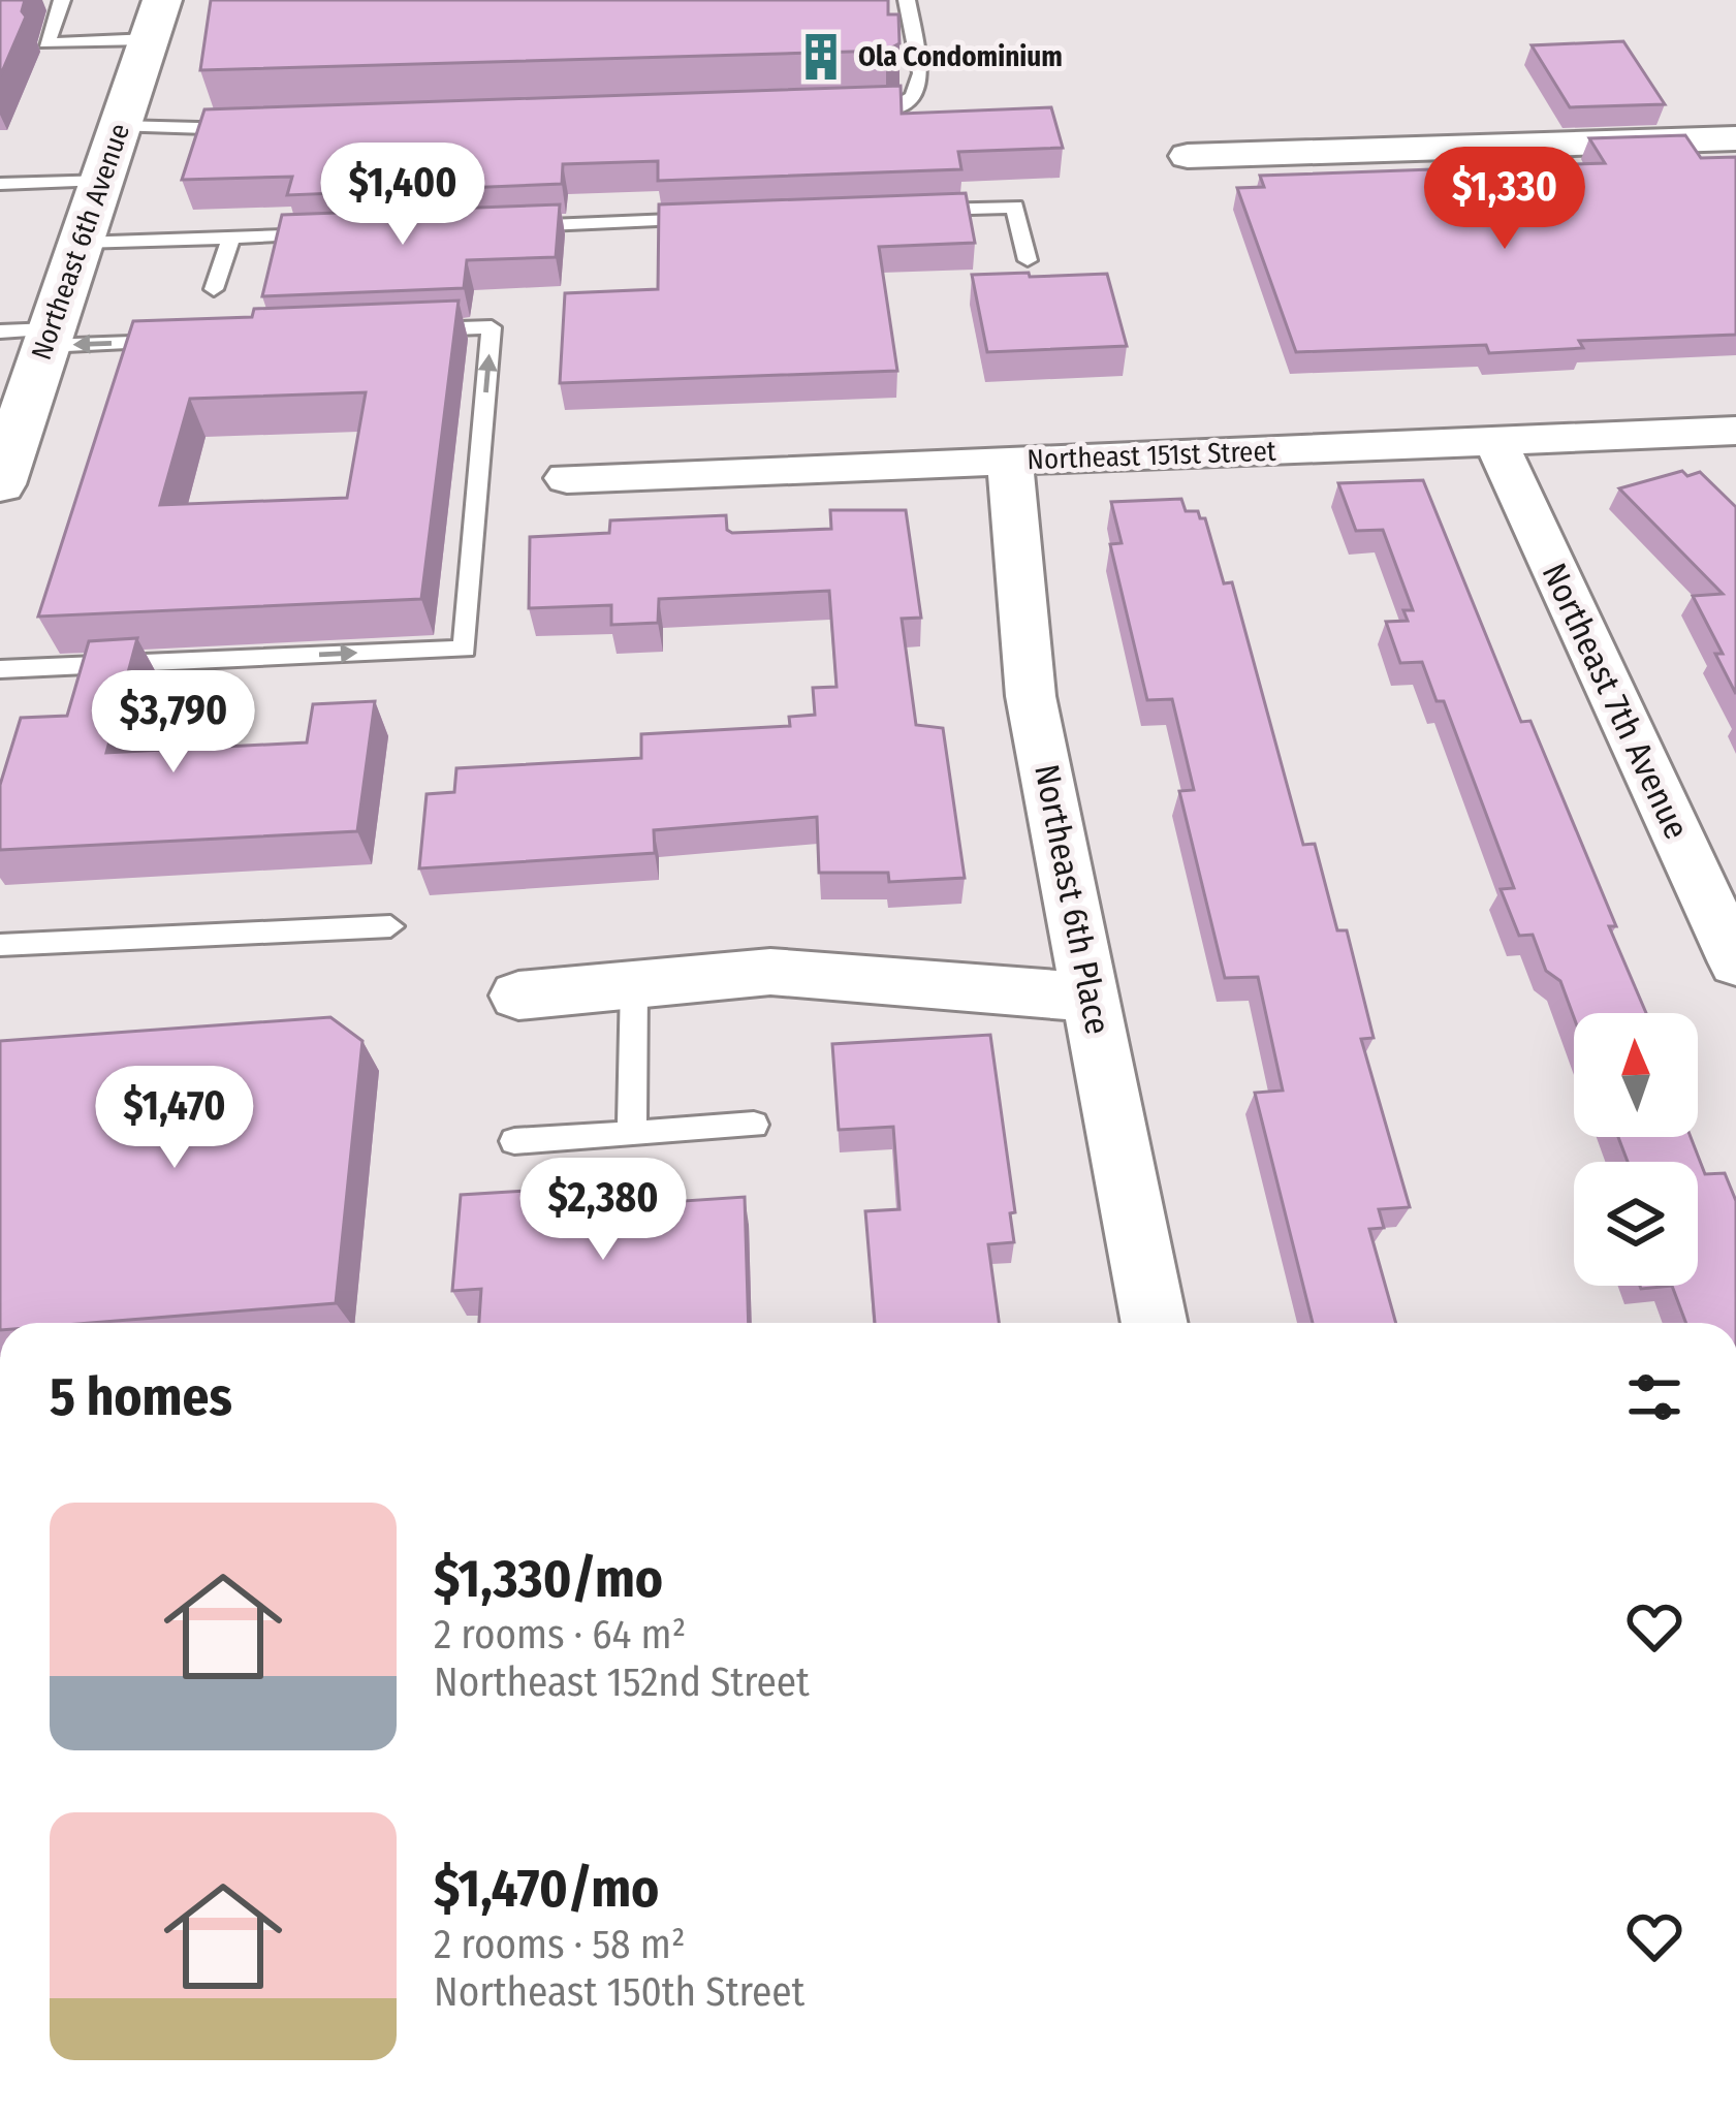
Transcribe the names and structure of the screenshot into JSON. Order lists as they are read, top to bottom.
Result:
{
  "streets": {
    "main road": ["Northeast 6th Avenue"],
    "street": ["Northeast 151st Street", "Northeast 7th Avenue", "Northeast 6th Place"]
  },
  "crossings": [
    ["Northeast 151st Street", "Northeast 7th Avenue"],
    ["Northeast 151st Street", "Northeast 6th Place"]
  ],
  "places": {
    "building": ["Ola Condominium"]
  },
  "north": "top",
  "page": {
    "price": [
      "$1,400",
      "$1,330",
      "$3,790",
      "$1,470",
      "$2,380"
    ],
    "heading": "5 homes",
    "list": [
      {
        "name": "$1,330/mo",
        "note": "2 rooms · 64 m² · Northeast 152nd Street"
      },
      {
        "name": "$1,470/mo",
        "note": "2 rooms · 58 m² · Northeast 150th Street"
      }
    ]
  }
}
